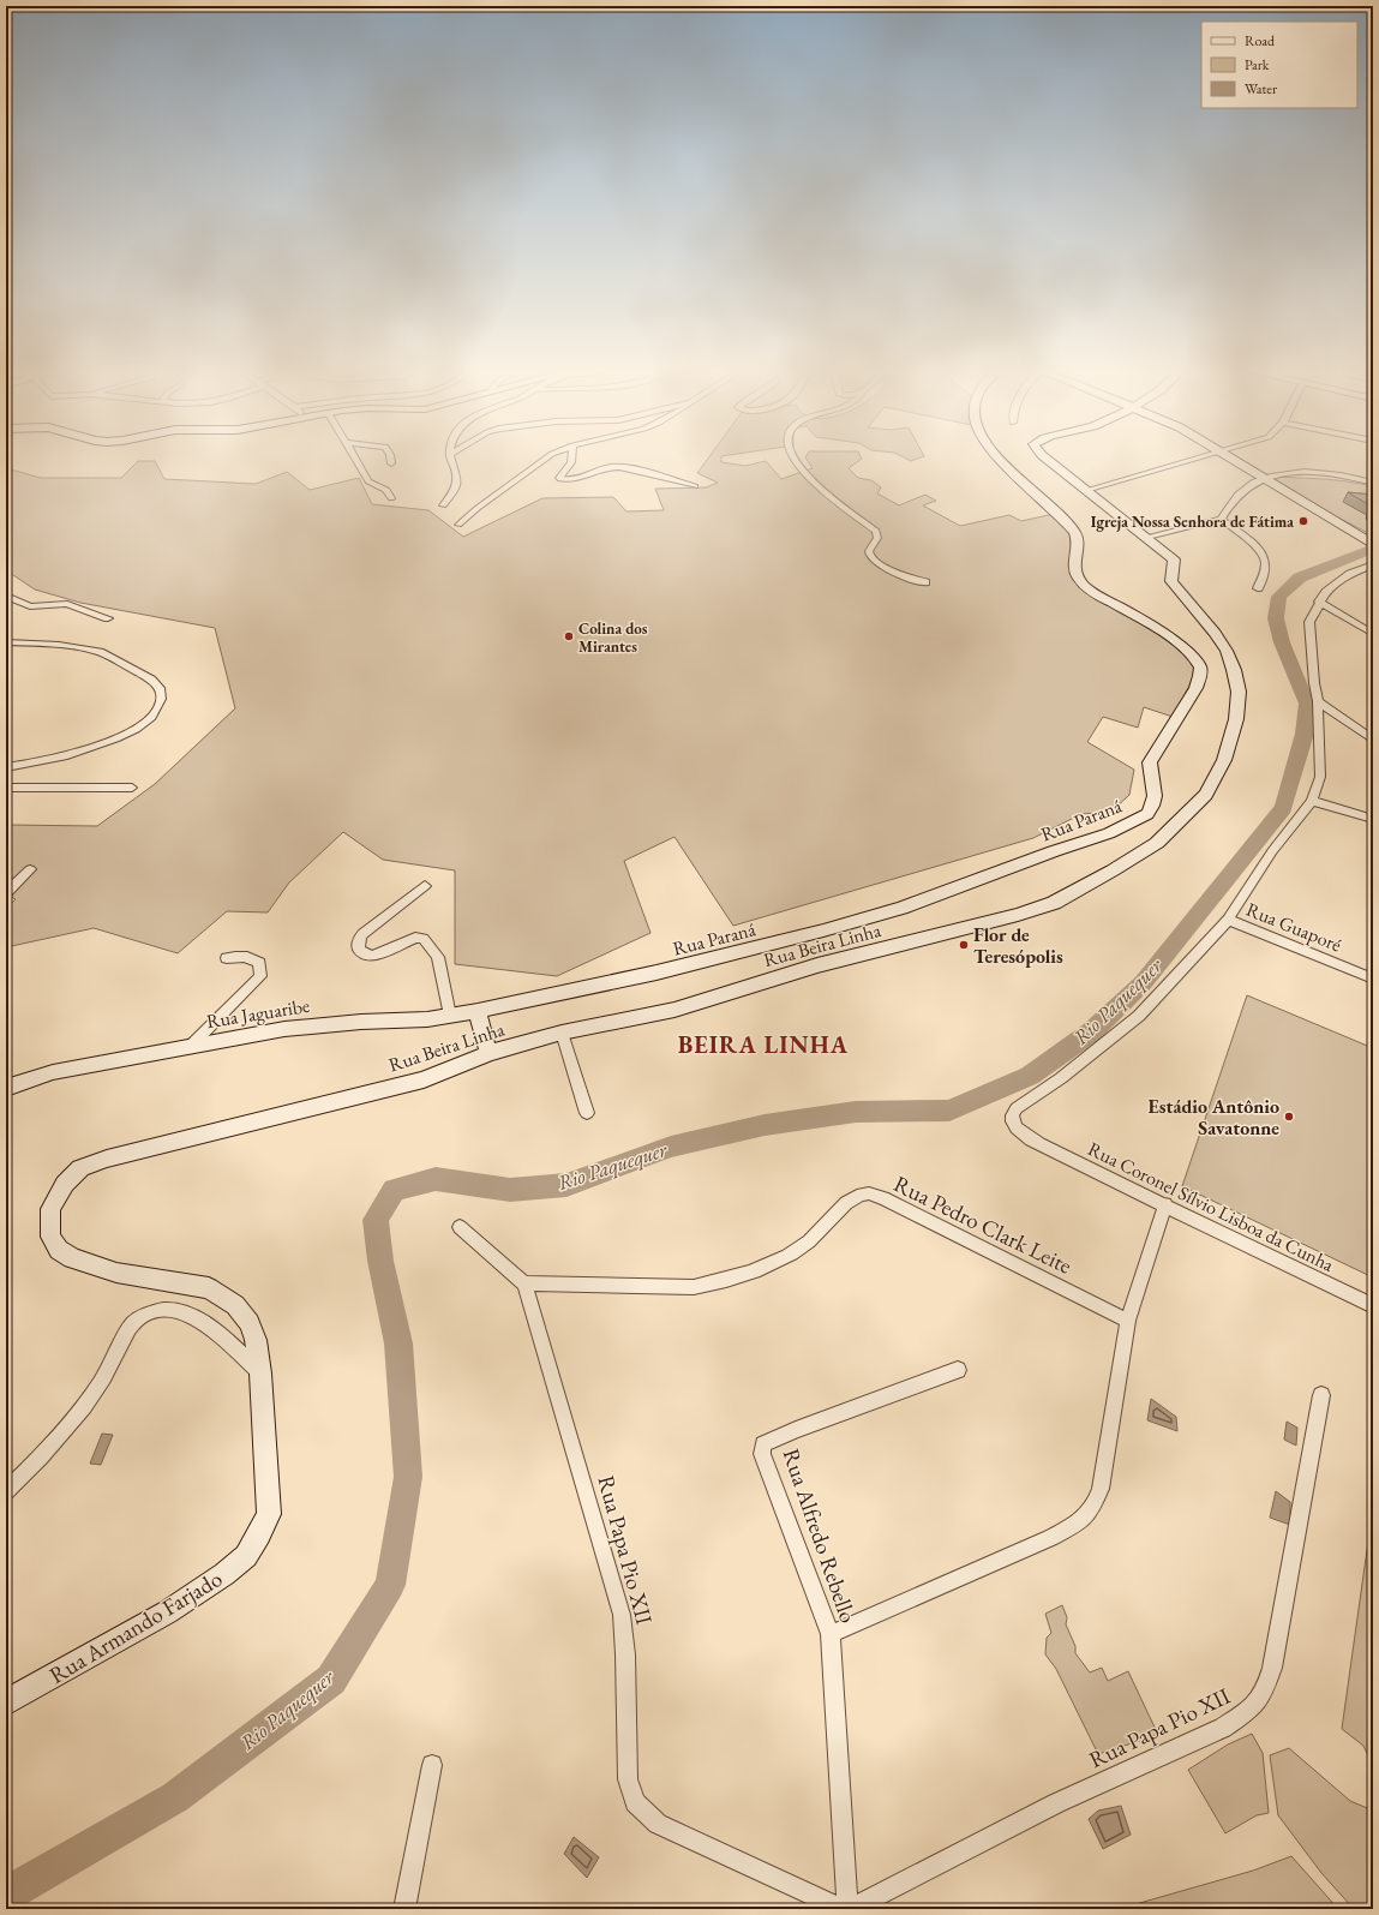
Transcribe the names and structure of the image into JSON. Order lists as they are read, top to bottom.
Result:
{
  "streets": {
    "street": [
      "Rua Paraná",
      "Rua Guaporé",
      "Rua Beira Linha",
      "Rua Jaguaribe",
      "Rua Coronel Sílvio Lisboa da Cunha",
      "Rua Pedro Clark Leite",
      "Rua Alfredo Rebello",
      "Rua Papa Pio XII",
      "Rua Armando Farjado"
    ]
  },
  "crossings": [
    ["Rua Paraná", "Rua Jaguaribe"],
    ["Rua Guaporé", "Rua Coronel Sílvio Lisboa da Cunha"],
    ["Rua Beira Linha", "Rua Armando Farjado"],
    ["Rua Pedro Clark Leite", "Rua Papa Pio XII"]
  ],
  "districts": ["BEIRA LINHA"],
  "water": ["Rio Paquequer"],
  "places": [
    "Igreja Nossa Senhora de Fátima",
    "Colina dos Mirantes",
    "Flor de Teresópolis",
    "Estádio Antônio Savatonne"
  ],
  "legend": ["Road", "Park", "Water"]
}
